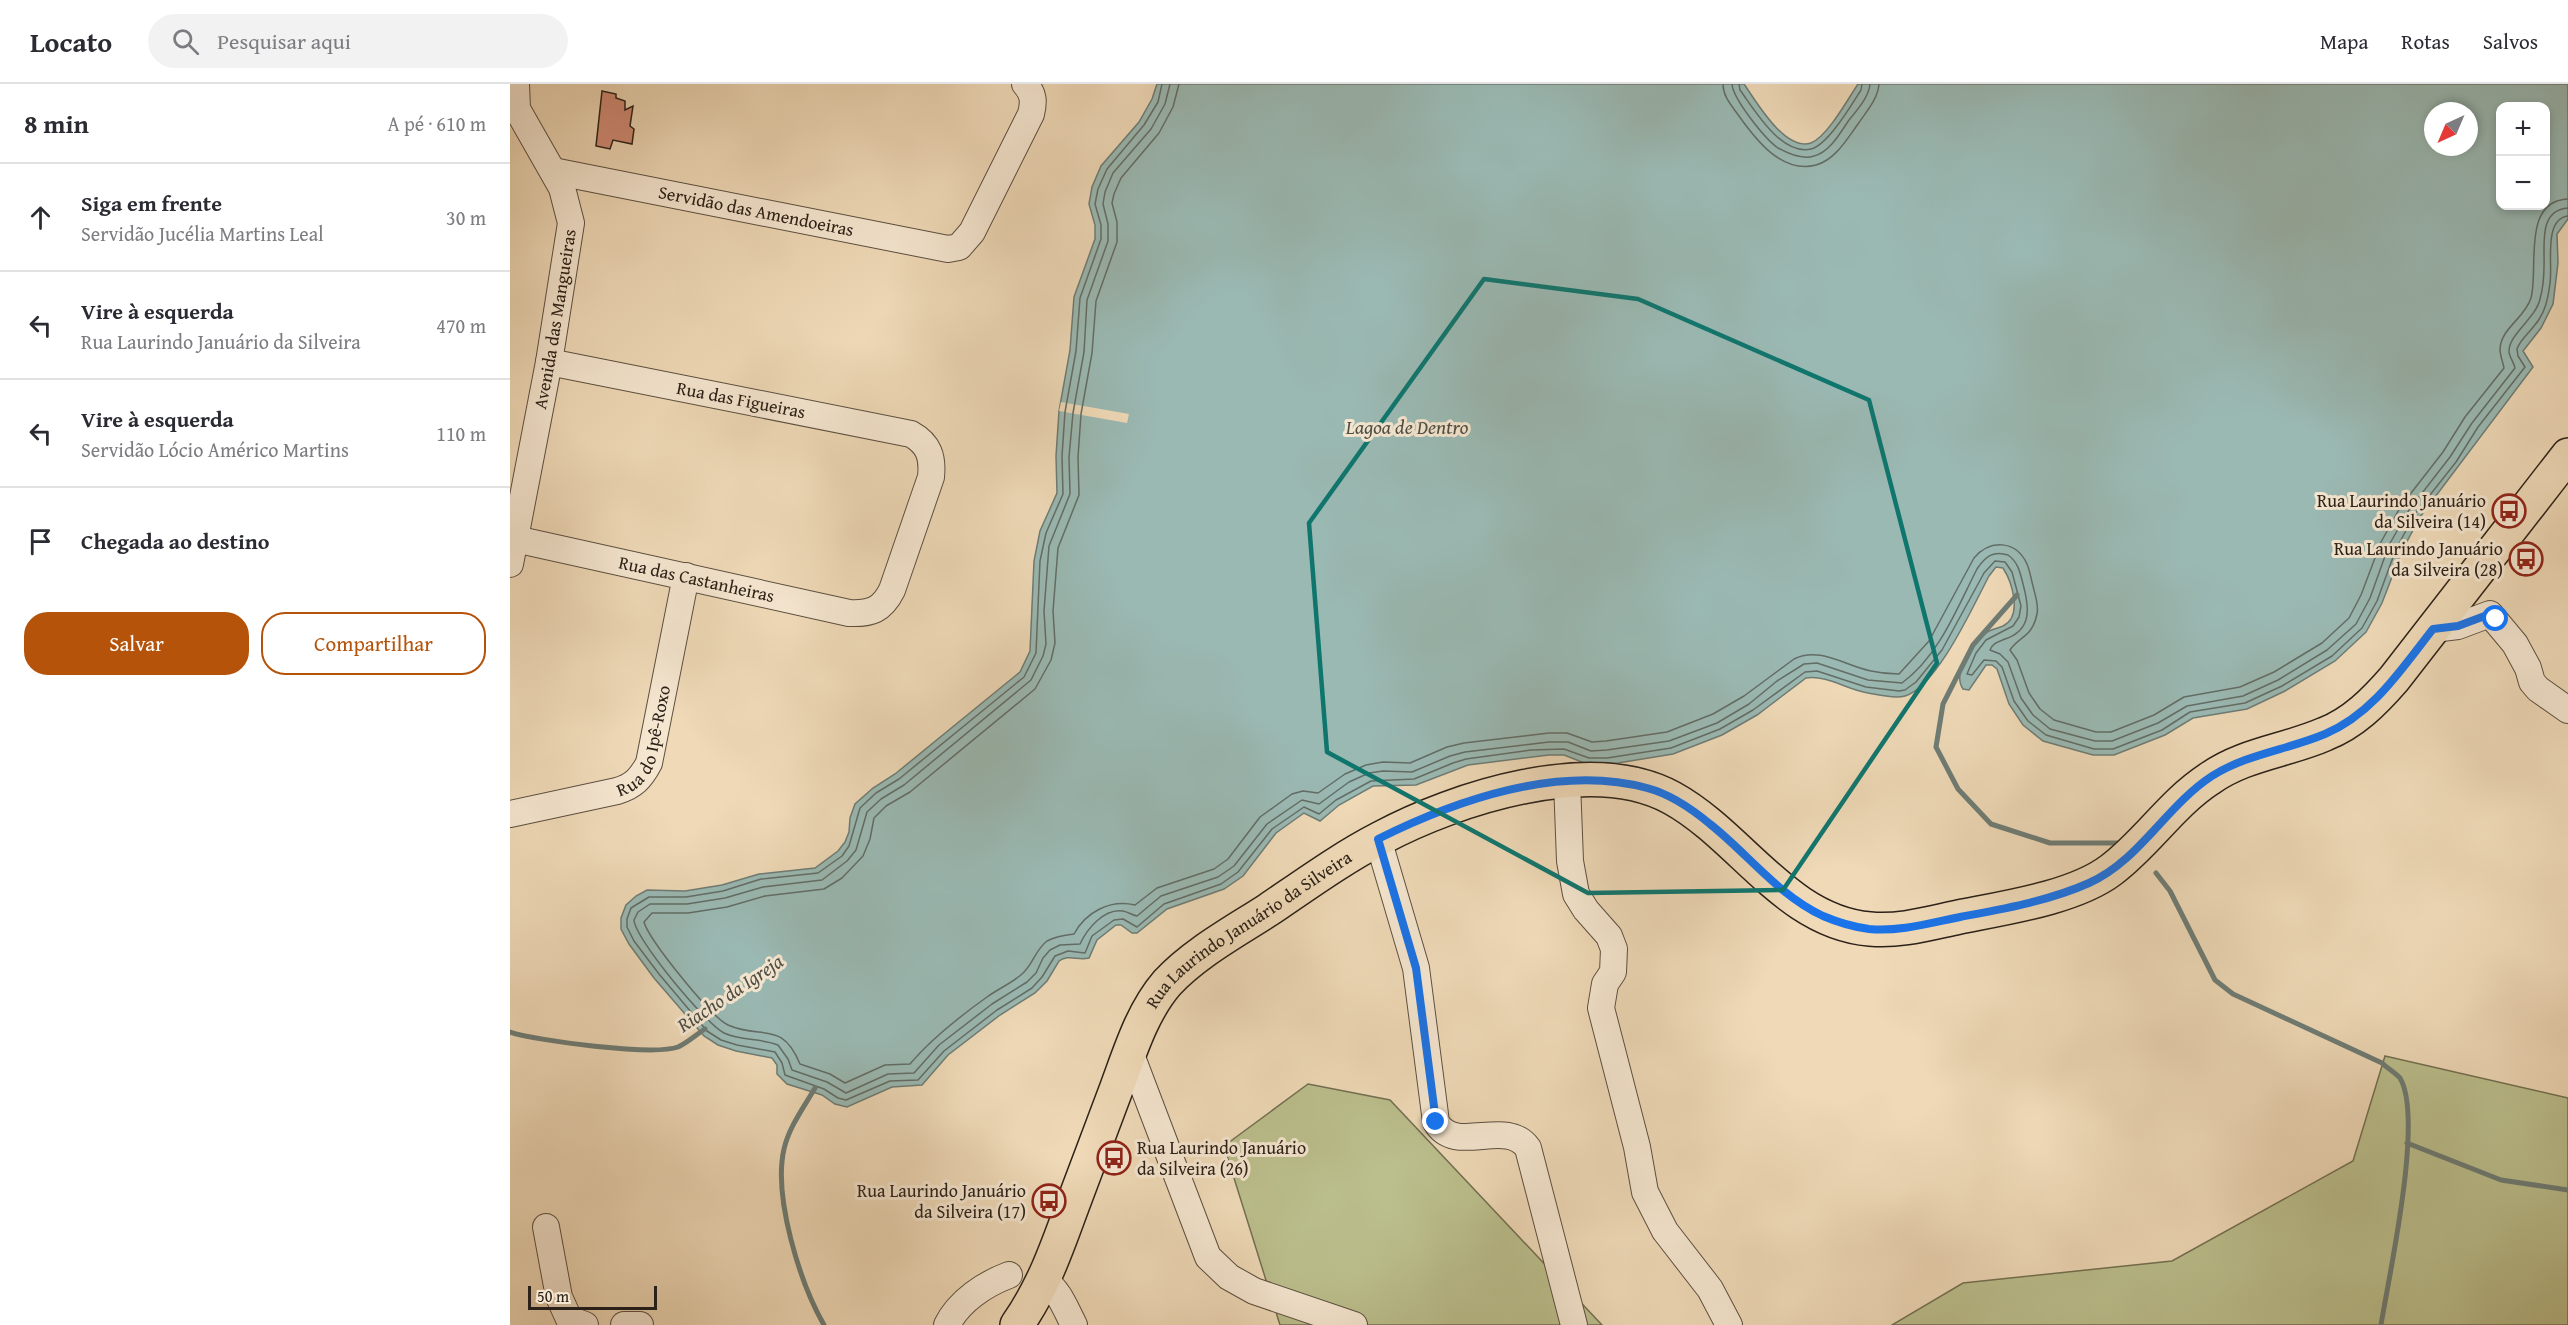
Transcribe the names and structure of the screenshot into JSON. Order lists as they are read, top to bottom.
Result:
{
  "streets": {
    "main road": ["Rua Laurindo Januário da Silveira"],
    "street": [
      "Servidão das Amendoeiras",
      "Avenida das Mangueiras",
      "Rua das Figueiras",
      "Rua das Castanheiras",
      "Rua do Ipê-Roxo"
    ]
  },
  "crossings": [
    ["Servidão das Amendoeiras", "Avenida das Mangueiras"],
    ["Avenida das Mangueiras", "Rua das Figueiras"],
    ["Avenida das Mangueiras", "Rua das Castanheiras"],
    ["Rua das Figueiras", "Rua das Castanheiras"],
    ["Rua das Castanheiras", "Rua do Ipê-Roxo"]
  ],
  "water": ["Lagoa de Dentro", "Riacho da Igreja"],
  "places": {
    "bus stop": [
      "Rua Laurindo Januário da Silveira (14)",
      "Rua Laurindo Januário da Silveira (28)",
      "Rua Laurindo Januário da Silveira (26)",
      "Rua Laurindo Januário da Silveira (17)"
    ]
  },
  "scale_bar": "50 m",
  "north": "bottom left",
  "page": {
    "header": "Locato",
    "search": "Pesquisar aqui",
    "nav": ["Mapa", "Rotas", "Salvos"],
    "heading": ["8 min", "A pé · 610 m"],
    "map_buttons": ["+", "−"],
    "list": [
      ["Siga em frente", "Servidão Jucélia Martins Leal", "30 m"],
      ["Vire à esquerda", "Rua Laurindo Januário da Silveira", "470 m"],
      ["Vire à esquerda", "Servidão Lócio Américo Martins", "110 m"],
      "Chegada ao destino"
    ],
    "buttons": ["Salvar", "Compartilhar"],
    "scale": "50 m"
  }
}
